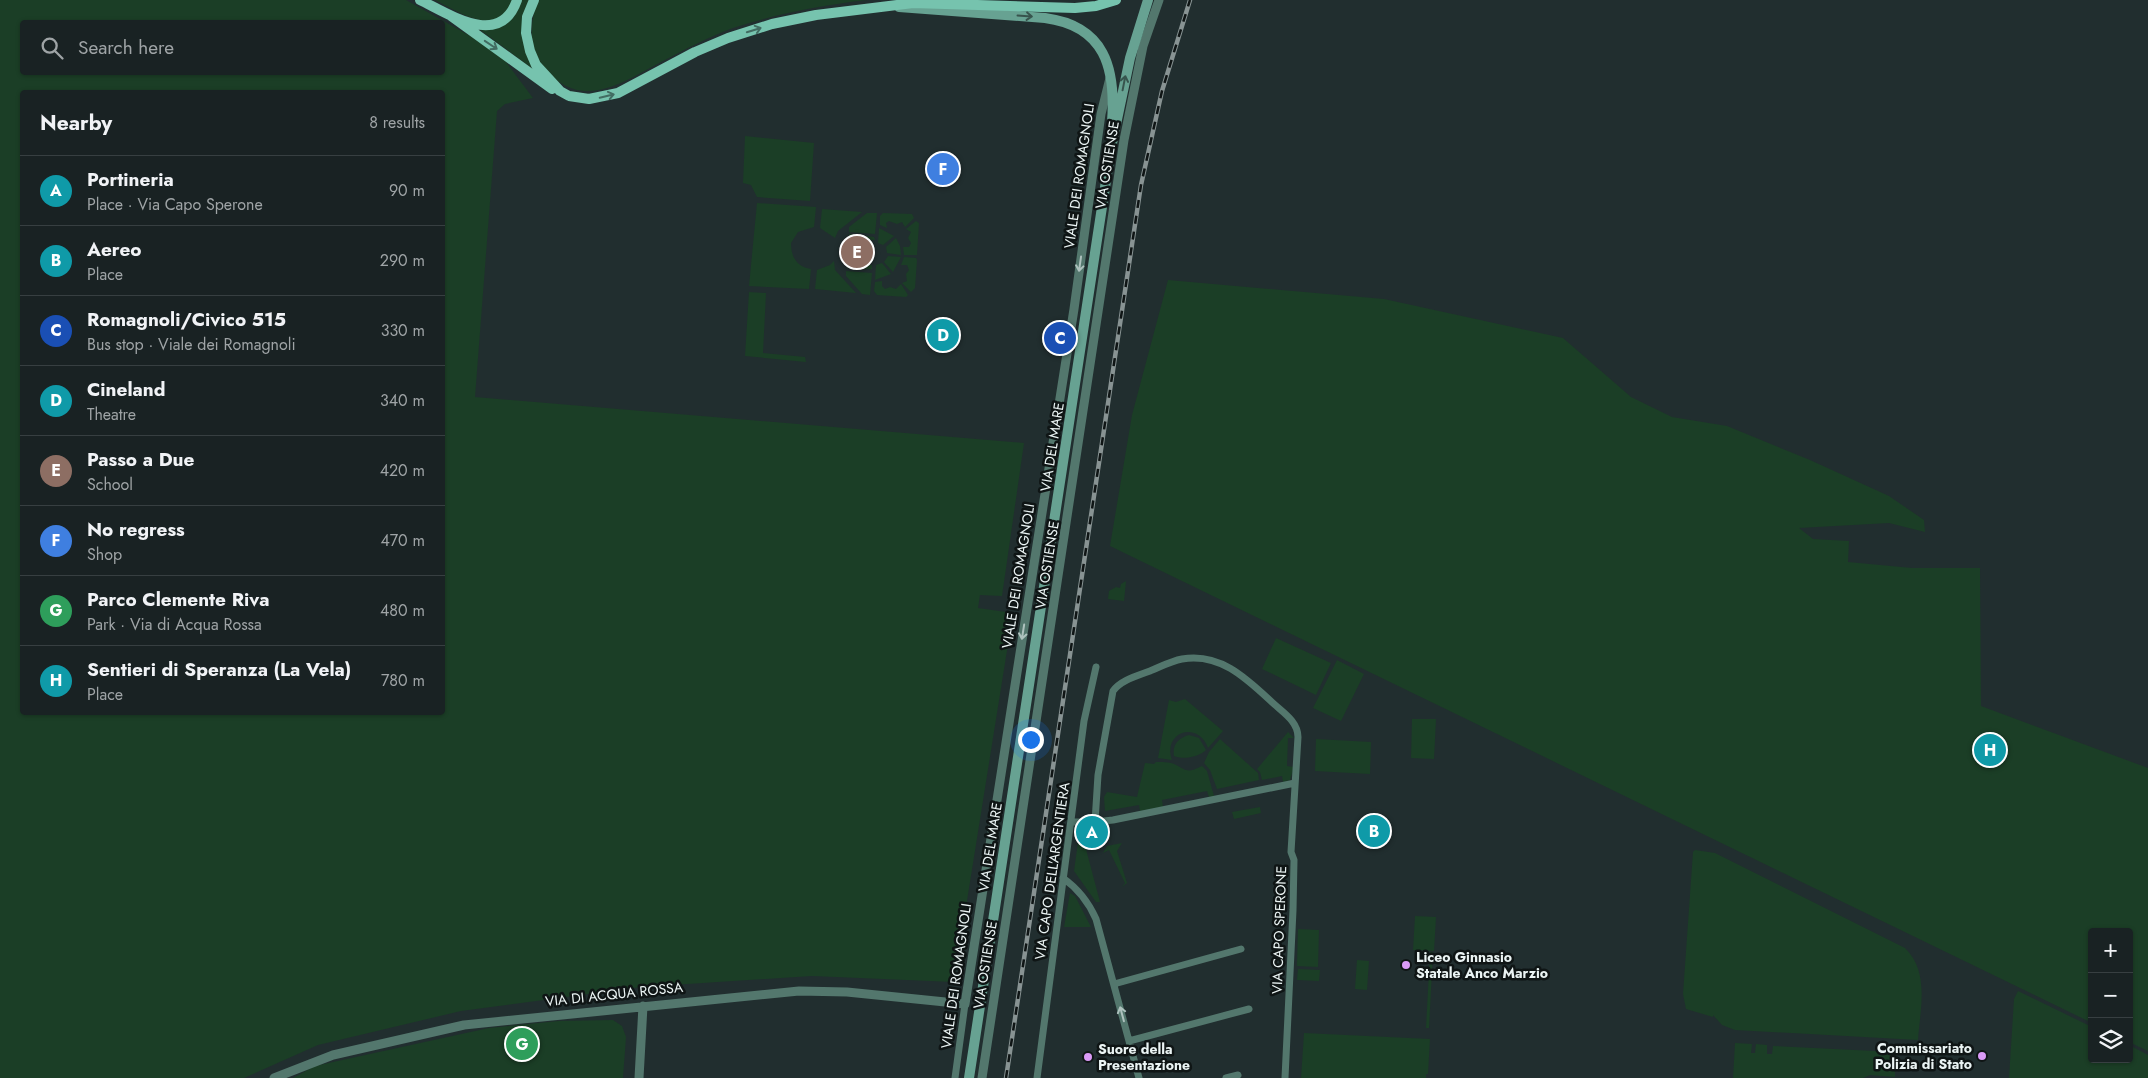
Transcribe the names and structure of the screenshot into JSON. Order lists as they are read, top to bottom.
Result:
{
  "streets": {
    "main road": ["VIALE DEI ROMAGNOLI", "VIA DEL MARE"],
    "street": [
      "VIA OSTIENSE",
      "VIA CAPO DELL'ARGENTIERA",
      "VIA CAPO SPERONE",
      "VIA DI ACQUA ROSSA"
    ]
  },
  "crossings": [
    ["VIALE DEI ROMAGNOLI", "VIA DEL MARE"],
    ["VIALE DEI ROMAGNOLI", "VIA DI ACQUA ROSSA"]
  ],
  "places": ["Liceo Ginnasio Statale Anco Marzio", "Commissariato Polizia di Stato", "Suore della Presentazione"],
  "page": {
    "search": "Search here",
    "heading": ["Nearby", "8 results"],
    "pins": [
      "F",
      "E",
      "D",
      "C",
      "H",
      "B",
      "A",
      "G"
    ],
    "list": [
      {
        "mark": "A",
        "name": "Portineria",
        "note": "Place · Via Capo Sperone",
        "value": "90 m"
      },
      {
        "mark": "B",
        "name": "Aereo",
        "note": "Place",
        "value": "290 m"
      },
      {
        "mark": "C",
        "name": "Romagnoli/Civico 515",
        "note": "Bus stop · Viale dei Romagnoli",
        "value": "330 m"
      },
      {
        "mark": "D",
        "name": "Cineland",
        "note": "Theatre",
        "value": "340 m"
      },
      {
        "mark": "E",
        "name": "Passo a Due",
        "note": "School",
        "value": "420 m"
      },
      {
        "mark": "F",
        "name": "No regress",
        "note": "Shop",
        "value": "470 m"
      },
      {
        "mark": "G",
        "name": "Parco Clemente Riva",
        "note": "Park · Via di Acqua Rossa",
        "value": "480 m"
      },
      {
        "mark": "H",
        "name": "Sentieri di Speranza (La Vela)",
        "note": "Place",
        "value": "780 m"
      }
    ],
    "map_buttons": ["+", "−"]
  }
}
